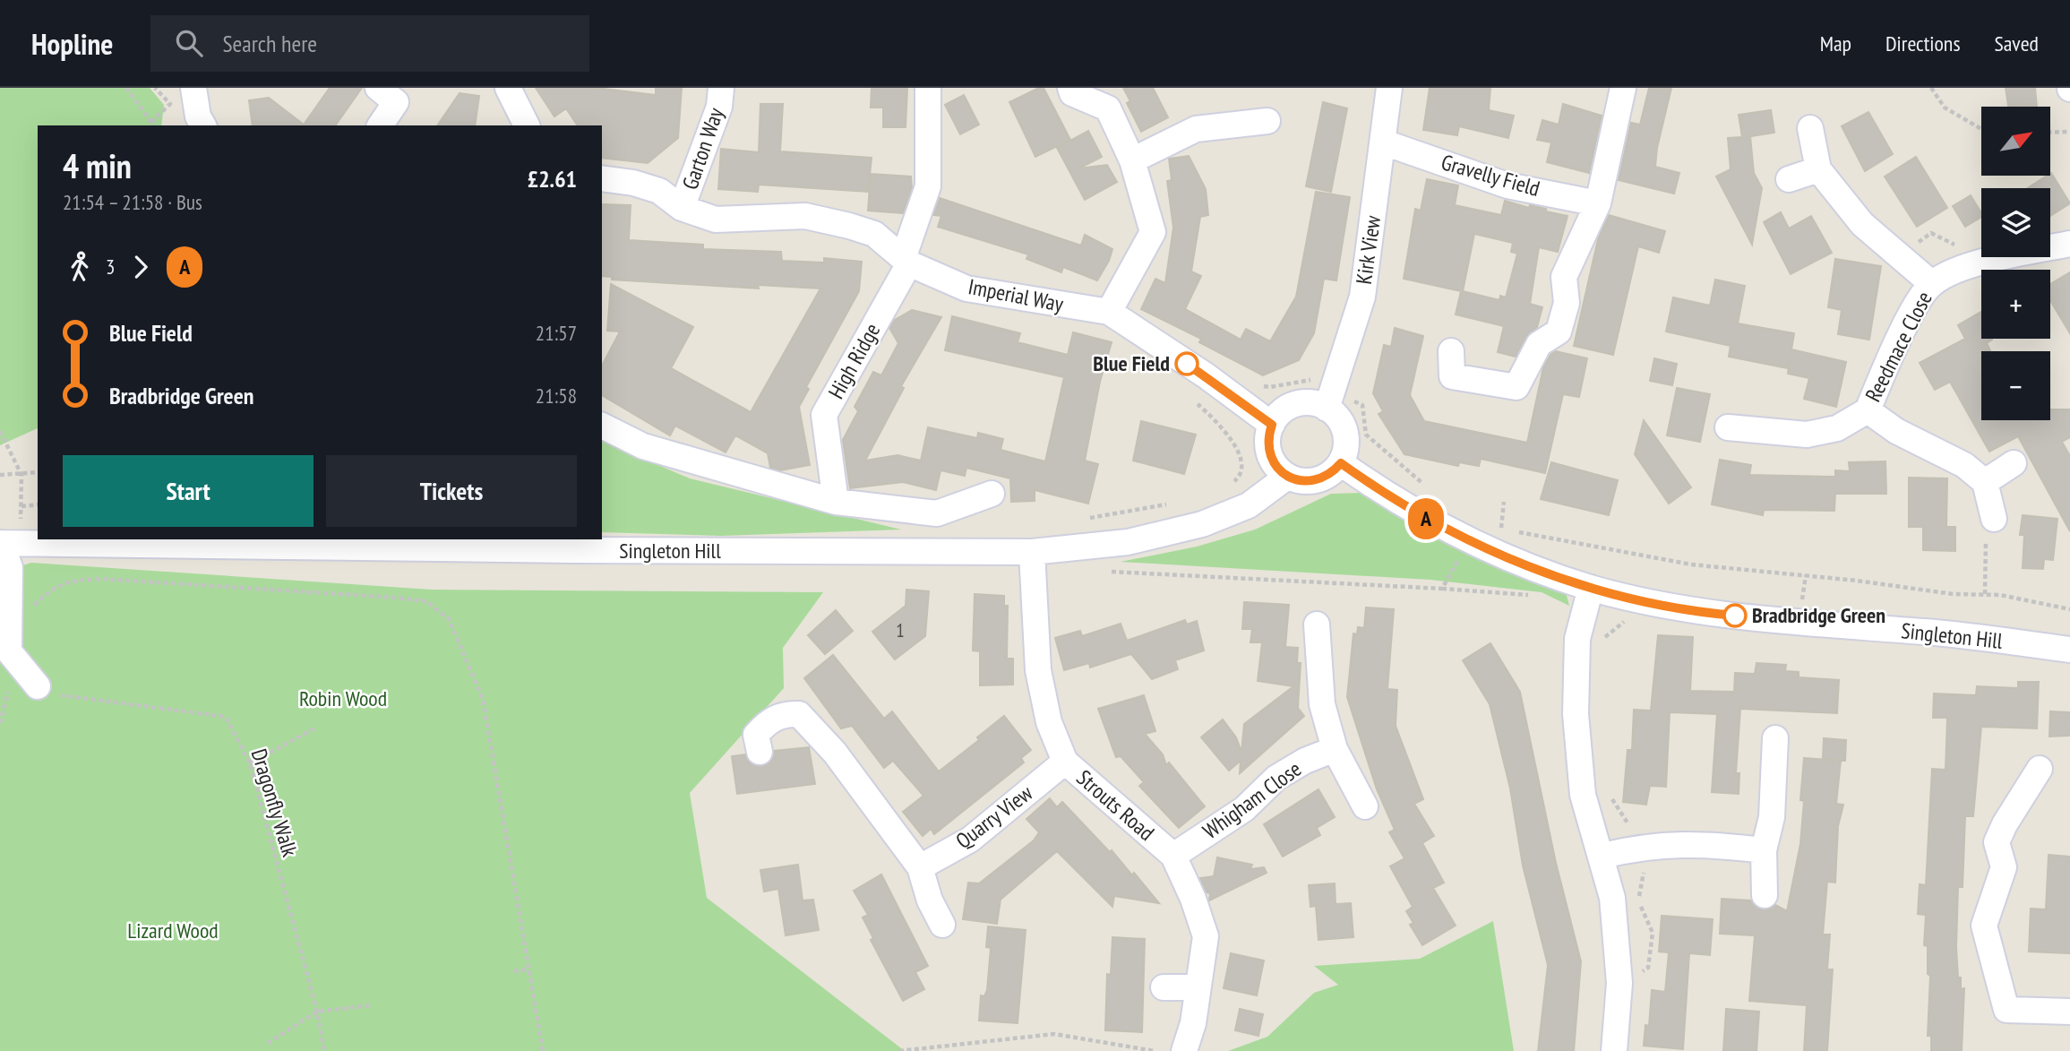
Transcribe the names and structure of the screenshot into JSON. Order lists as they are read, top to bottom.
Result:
{
  "streets": {
    "street": [
      "Garton Way",
      "Gravelly Field",
      "Kirk View",
      "Imperial Way",
      "Reedmace Close",
      "High Ridge",
      "Singleton Hill",
      "Whigham Close",
      "Strouts Road",
      "Quarry View"
    ],
    "path": ["Dragonfly Walk"]
  },
  "crossings": [
    ["Garton Way", "Imperial Way"],
    ["Gravelly Field", "Kirk View"],
    ["Kirk View", "Imperial Way"],
    ["Kirk View", "Singleton Hill"],
    ["Imperial Way", "High Ridge"],
    ["Imperial Way", "Singleton Hill"],
    ["Singleton Hill", "Strouts Road"],
    ["Whigham Close", "Strouts Road"],
    ["Strouts Road", "Quarry View"]
  ],
  "parks": ["Robin Wood", "Lizard Wood"],
  "places": ["Blue Field", "Bradbridge Green"],
  "lines": ["bus line A"],
  "house_numbers": ["1"],
  "north": "top right",
  "page": {
    "header": "Hopline",
    "search": "Search here",
    "nav": ["Map", "Directions", "Saved"],
    "on_map": "A",
    "map_buttons": ["+", "−"],
    "heading": ["4 min", "21:54 – 21:58 · Bus", "£2.61"],
    "legs": ["3", "A"],
    "list": [
      {
        "name": "Blue Field",
        "value": "21:57"
      },
      {
        "name": "Bradbridge Green",
        "value": "21:58"
      }
    ],
    "buttons": ["Start", "Tickets"]
  }
}
